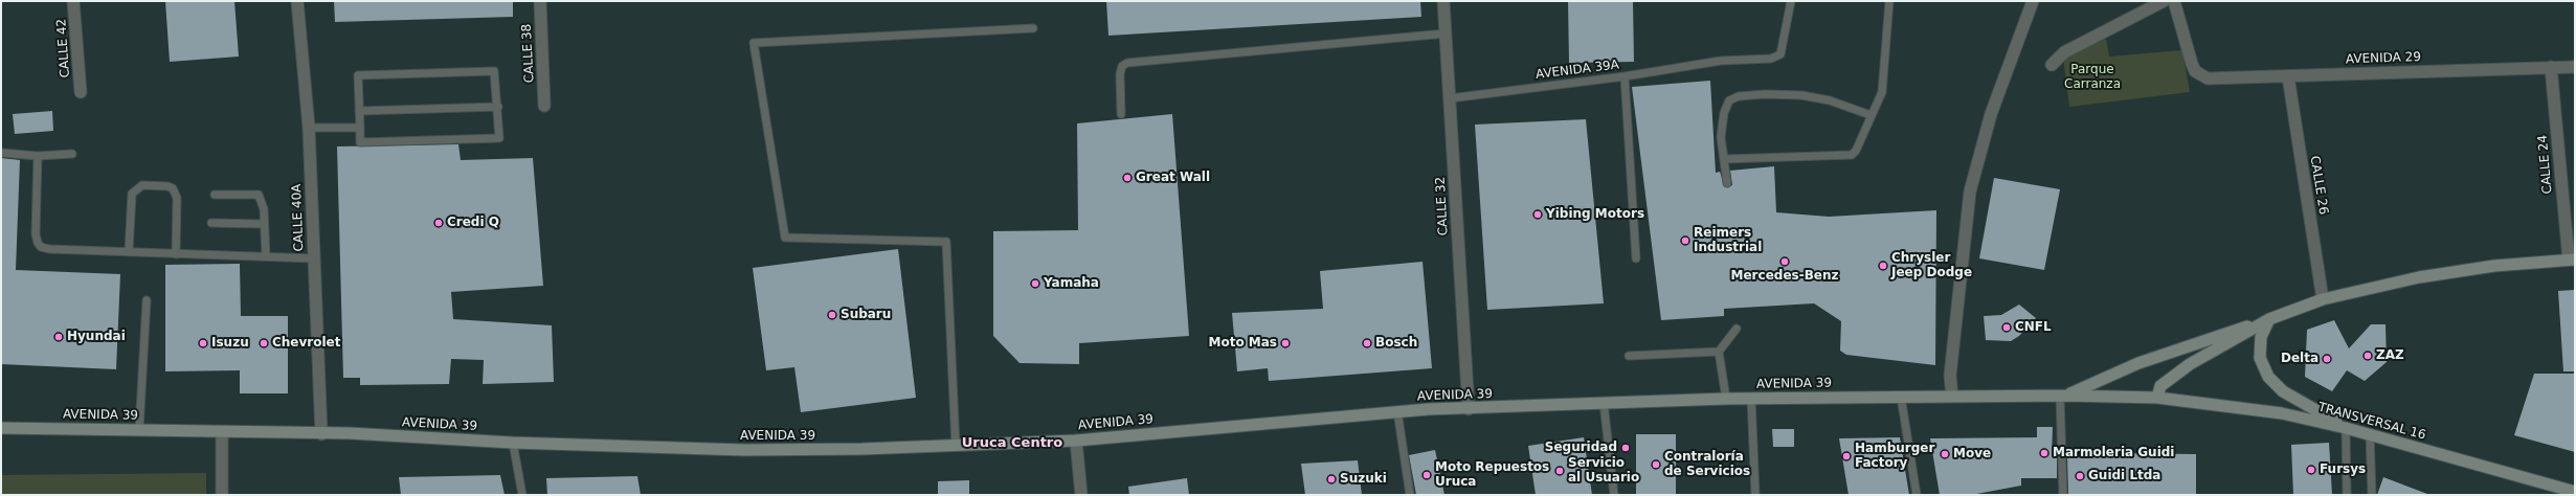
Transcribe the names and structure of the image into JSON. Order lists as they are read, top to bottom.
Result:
{
  "streets": {
    "main road": ["AVENIDA 39", "TRANSVERSAL 16"],
    "street": [
      "CALLE 42",
      "CALLE 38",
      "AVENIDA 29",
      "CALLE 24",
      "CALLE 26",
      "CALLE 32",
      "CALLE 40A"
    ],
    "lane": ["AVENIDA 39A"]
  },
  "crossings": [
    ["AVENIDA 29", "CALLE 24"],
    ["AVENIDA 29", "CALLE 26"],
    ["AVENIDA 39A", "CALLE 32"],
    ["CALLE 32", "AVENIDA 39"],
    ["CALLE 40A", "AVENIDA 39"],
    ["AVENIDA 39", "TRANSVERSAL 16"]
  ],
  "districts": ["Uruca Centro"],
  "parks": ["Parque Carranza"],
  "places": [
    "Great Wall",
    "Yibing Motors",
    "Credi Q",
    "Reimers Industrial",
    "Mercedes-Benz",
    "Chrysler Jeep Dodge",
    "Yamaha",
    "Subaru",
    "CNFL",
    "Hyundai",
    "Isuzu",
    "Chevrolet",
    "Moto Mas",
    "Bosch",
    "ZAZ",
    "Delta",
    "Seguridad",
    "Marmoleria Guidi",
    "Move",
    "Hamburger Factory",
    "Contraloría de Servicios",
    "Fursys",
    "Servicio al Usuario",
    "Moto Repuestos Uruca",
    "Guidi Ltda",
    "Suzuki"
  ]
}
